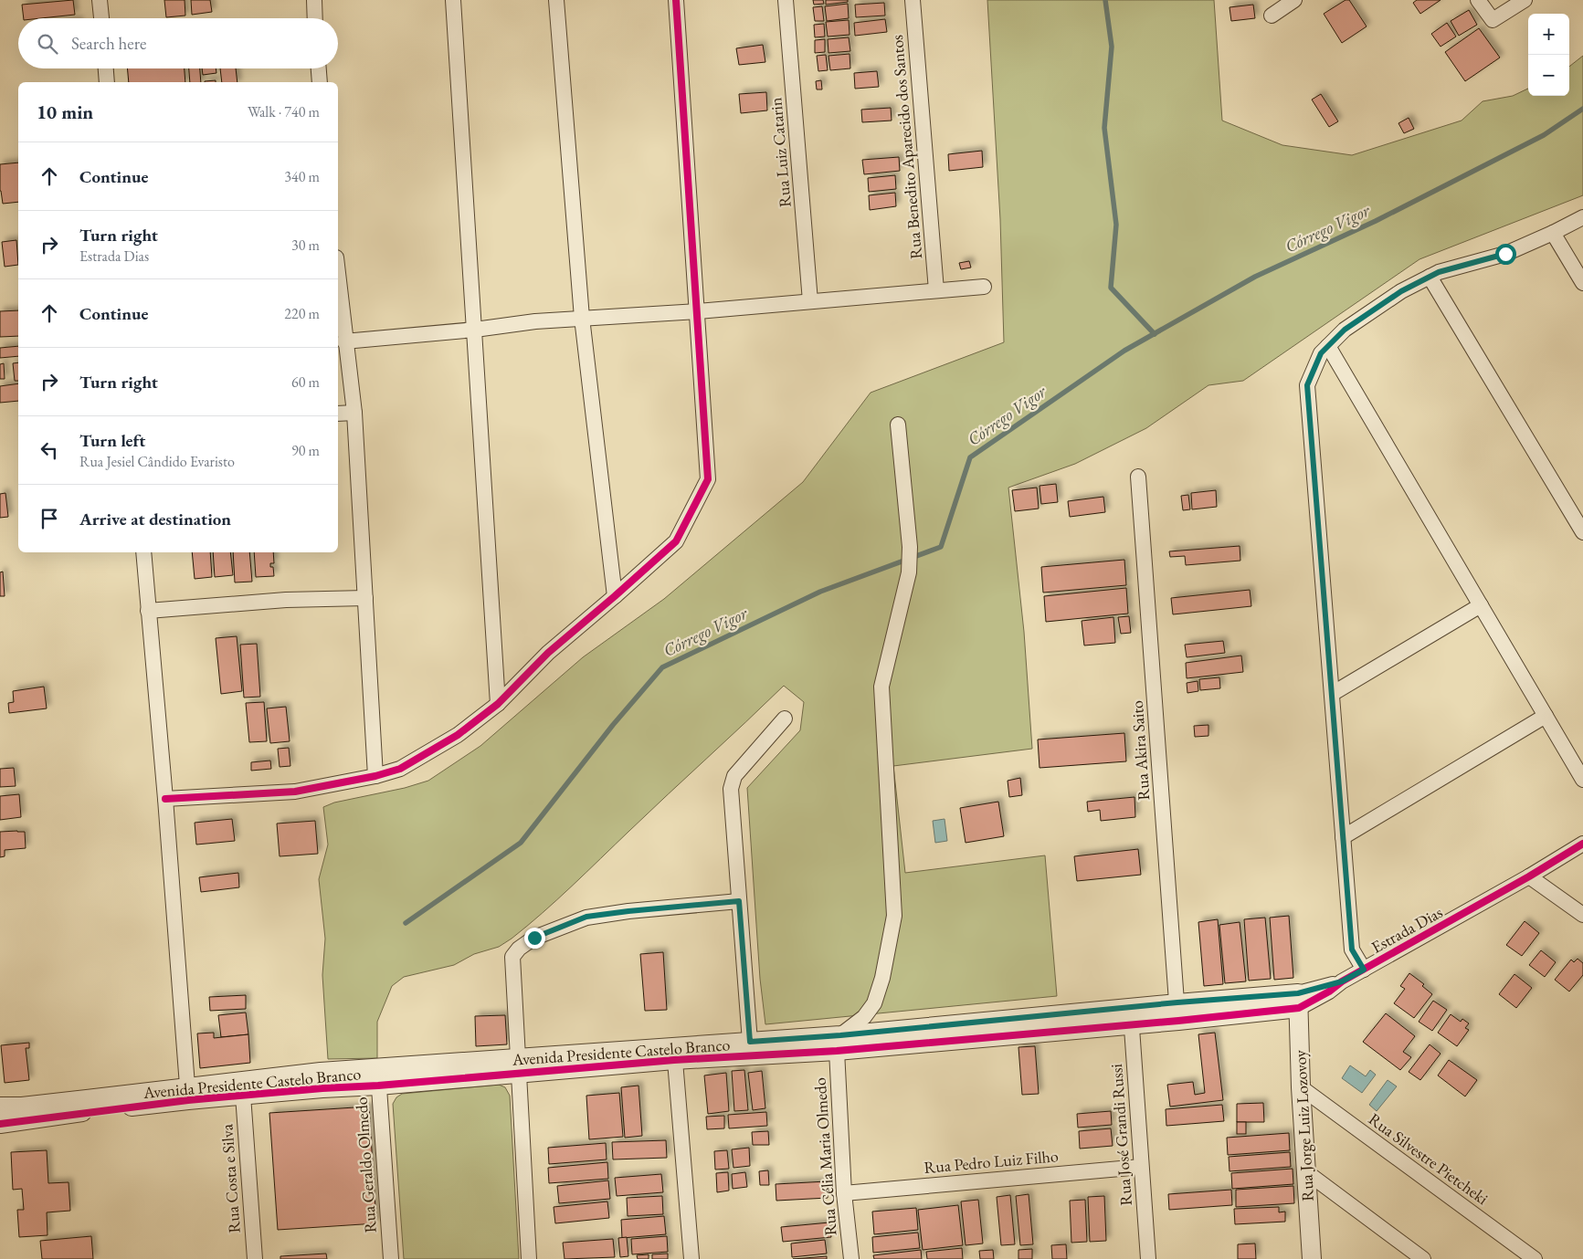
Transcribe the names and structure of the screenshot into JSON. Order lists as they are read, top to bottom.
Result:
{
  "streets": {
    "street": [
      "Rua Benedito Aparecido dos Santos",
      "Rua Luiz Catarin",
      "Rua Akira Saito",
      "Estrada Dias",
      "Avenida Presidente Castelo Branco",
      "Rua Jorge Luiz Lozovoy",
      "Rua José Grandi Russi",
      "Rua Célia Maria Olmedo",
      "Rua Silvestre Pietcheki",
      "Rua Pedro Luiz Filho",
      "Rua Geraldo Olmedo",
      "Rua Costa e Silva"
    ]
  },
  "crossings": [
    ["Rua Akira Saito", "Avenida Presidente Castelo Branco"],
    ["Estrada Dias", "Avenida Presidente Castelo Branco"],
    ["Estrada Dias", "Rua Jorge Luiz Lozovoy"],
    ["Avenida Presidente Castelo Branco", "Rua Jorge Luiz Lozovoy"],
    ["Avenida Presidente Castelo Branco", "Rua José Grandi Russi"],
    ["Avenida Presidente Castelo Branco", "Rua Célia Maria Olmedo"],
    ["Avenida Presidente Castelo Branco", "Rua Geraldo Olmedo"],
    ["Avenida Presidente Castelo Branco", "Rua Costa e Silva"],
    ["Rua Jorge Luiz Lozovoy", "Rua Silvestre Pietcheki"],
    ["Rua José Grandi Russi", "Rua Pedro Luiz Filho"],
    ["Rua Célia Maria Olmedo", "Rua Pedro Luiz Filho"]
  ],
  "water": ["Córrego Vigor"],
  "page": {
    "map_buttons": ["+", "−"],
    "search": "Search here",
    "heading": ["10 min", "Walk · 740 m"],
    "list": [
      ["Continue", "340 m"],
      ["Turn right", "Estrada Dias", "30 m"],
      ["Continue", "220 m"],
      ["Turn right", "60 m"],
      ["Turn left", "Rua Jesiel Cândido Evaristo", "90 m"],
      "Arrive at destination"
    ]
  }
}
